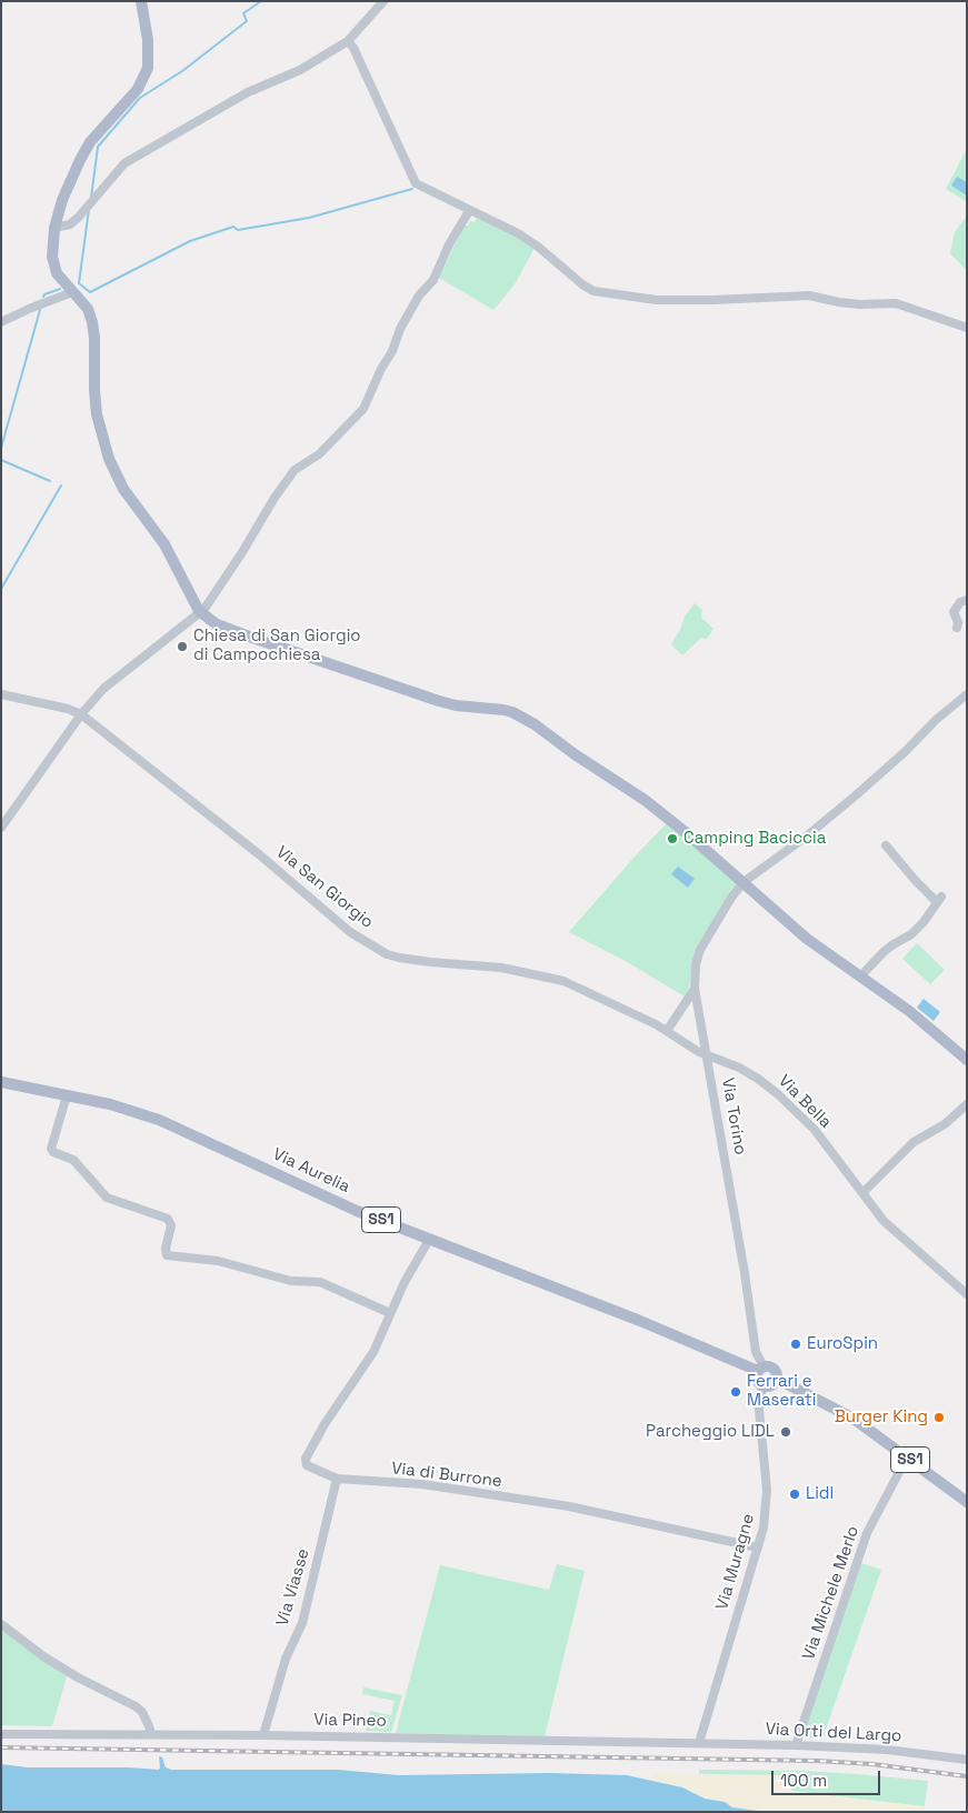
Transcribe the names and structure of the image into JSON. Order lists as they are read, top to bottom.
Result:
{
  "streets": {
    "main road": ["Via Aurelia", "SS1"],
    "street": [
      "Via San Giorgio",
      "Via Bella",
      "Via Torino",
      "Via di Burrone",
      "Via Muragne",
      "Via Viasse",
      "Via Michele Merlo",
      "Via Pineo",
      "Via Orti del Largo"
    ]
  },
  "crossings": [
    ["Via San Giorgio", "Via Bella"],
    ["Via San Giorgio", "Via Torino"],
    ["Via Bella", "Via Torino"],
    ["Via Torino", "Via Aurelia"],
    ["Via Torino", "Via Muragne"],
    ["Via Aurelia", "Via di Burrone"],
    ["Via Aurelia", "Via Muragne"],
    ["Via Aurelia", "Via Michele Merlo"],
    ["Via di Burrone", "Via Muragne"],
    ["Via di Burrone", "Via Viasse"],
    ["Via Muragne", "Via Pineo"],
    ["Via Muragne", "Via Orti del Largo"],
    ["Via Viasse", "Via Pineo"],
    ["Via Michele Merlo", "Via Orti del Largo"],
    ["Via Pineo", "Via Orti del Largo"]
  ],
  "places": [
    "Chiesa di San Giorgio di Campochiesa",
    "Camping Baciccia",
    "EuroSpin",
    "Ferrari e Maserati",
    "Burger King",
    "Parcheggio LIDL",
    "Lidl"
  ],
  "scale_bar": "100 m"
}
